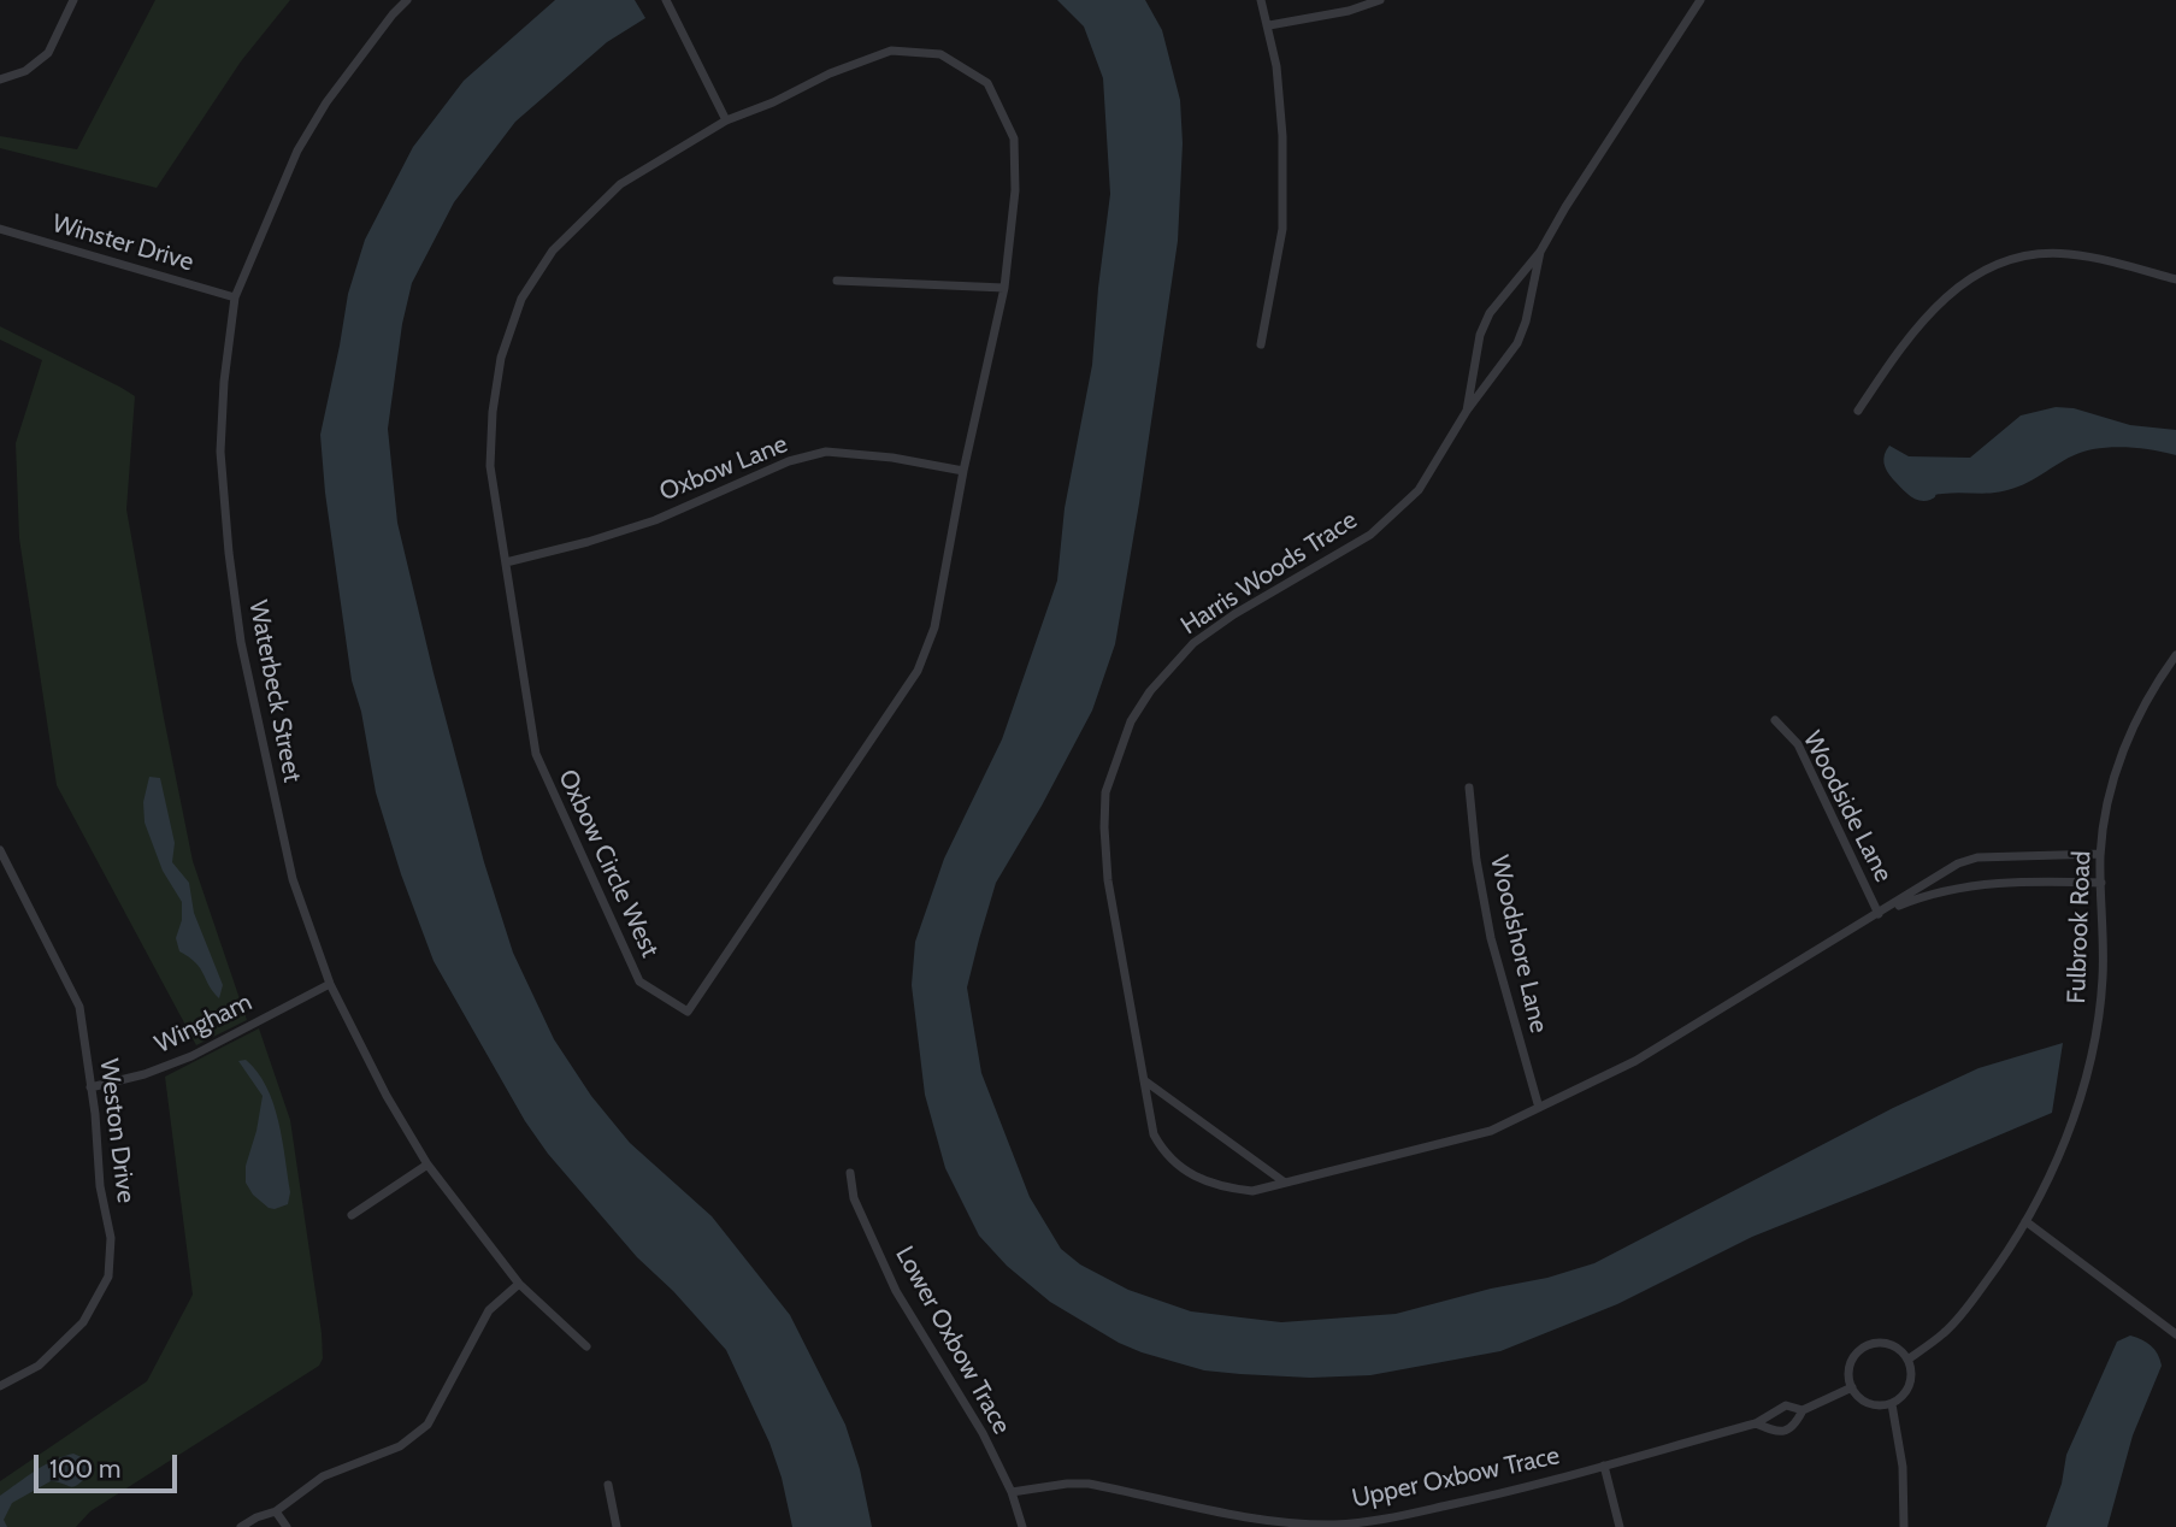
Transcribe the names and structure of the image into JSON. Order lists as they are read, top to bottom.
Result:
{
  "streets": {
    "street": [
      "Winster Drive",
      "Oxbow Lane",
      "Harris Woods Trace",
      "Waterbeck Street",
      "Woodside Lane",
      "Oxbow Circle West",
      "Fulbrook Road",
      "Woodshore Lane",
      "Wingham",
      "Weston Drive",
      "Lower Oxbow Trace",
      "Upper Oxbow Trace"
    ]
  },
  "crossings": [
    ["Winster Drive", "Waterbeck Street"],
    ["Oxbow Lane", "Oxbow Circle West"],
    ["Harris Woods Trace", "Woodside Lane"],
    ["Harris Woods Trace", "Fulbrook Road"],
    ["Harris Woods Trace", "Woodshore Lane"],
    ["Waterbeck Street", "Wingham"],
    ["Fulbrook Road", "Upper Oxbow Trace"],
    ["Wingham", "Weston Drive"],
    ["Lower Oxbow Trace", "Upper Oxbow Trace"]
  ],
  "scale_bar": "100 m"
}
